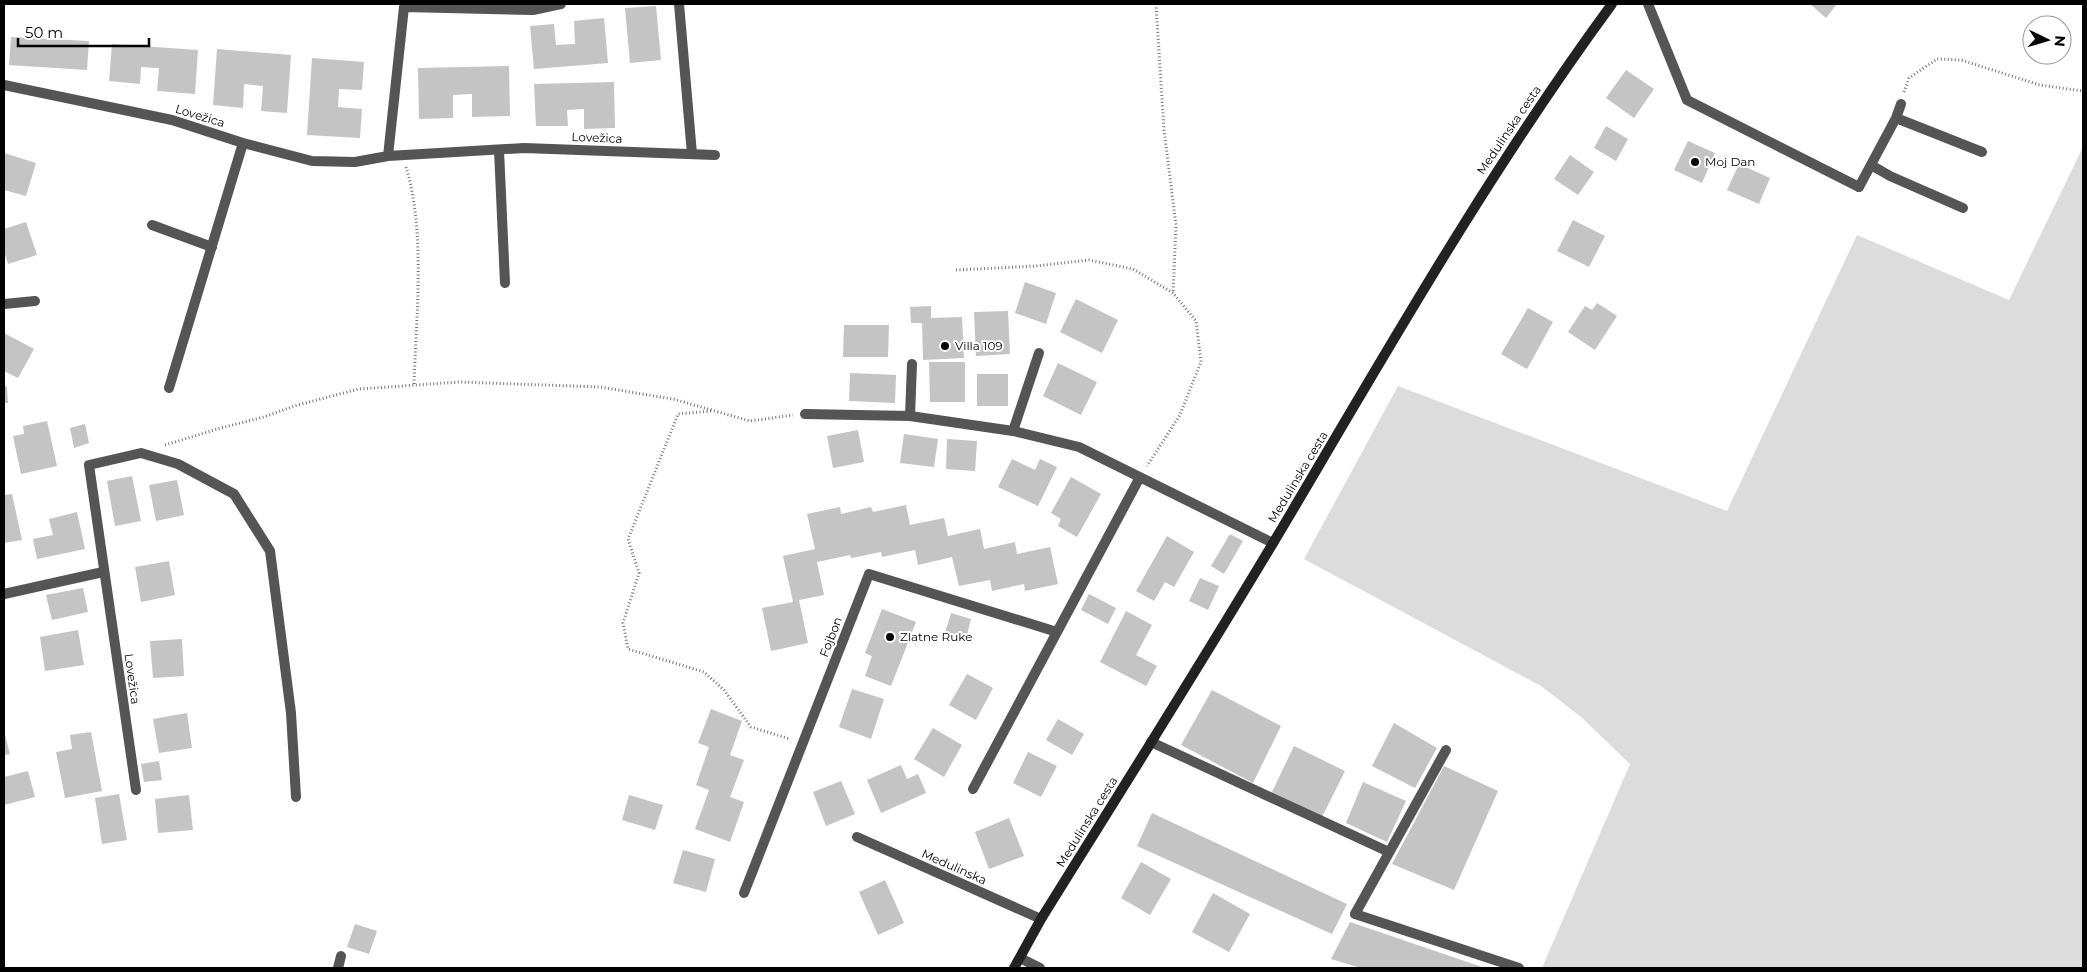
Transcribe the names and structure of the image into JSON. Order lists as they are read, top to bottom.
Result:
{
  "streets": {
    "main road": ["Medulinska cesta"],
    "street": ["Lovežica", "Fojbon", "Medulinska"]
  },
  "crossings": [
    ["Medulinska cesta", "Medulinska"]
  ],
  "places": ["Moj Dan", "Villa 109", "Zlatne Ruke"],
  "scale_bar": "50 m",
  "north": "right"
}
